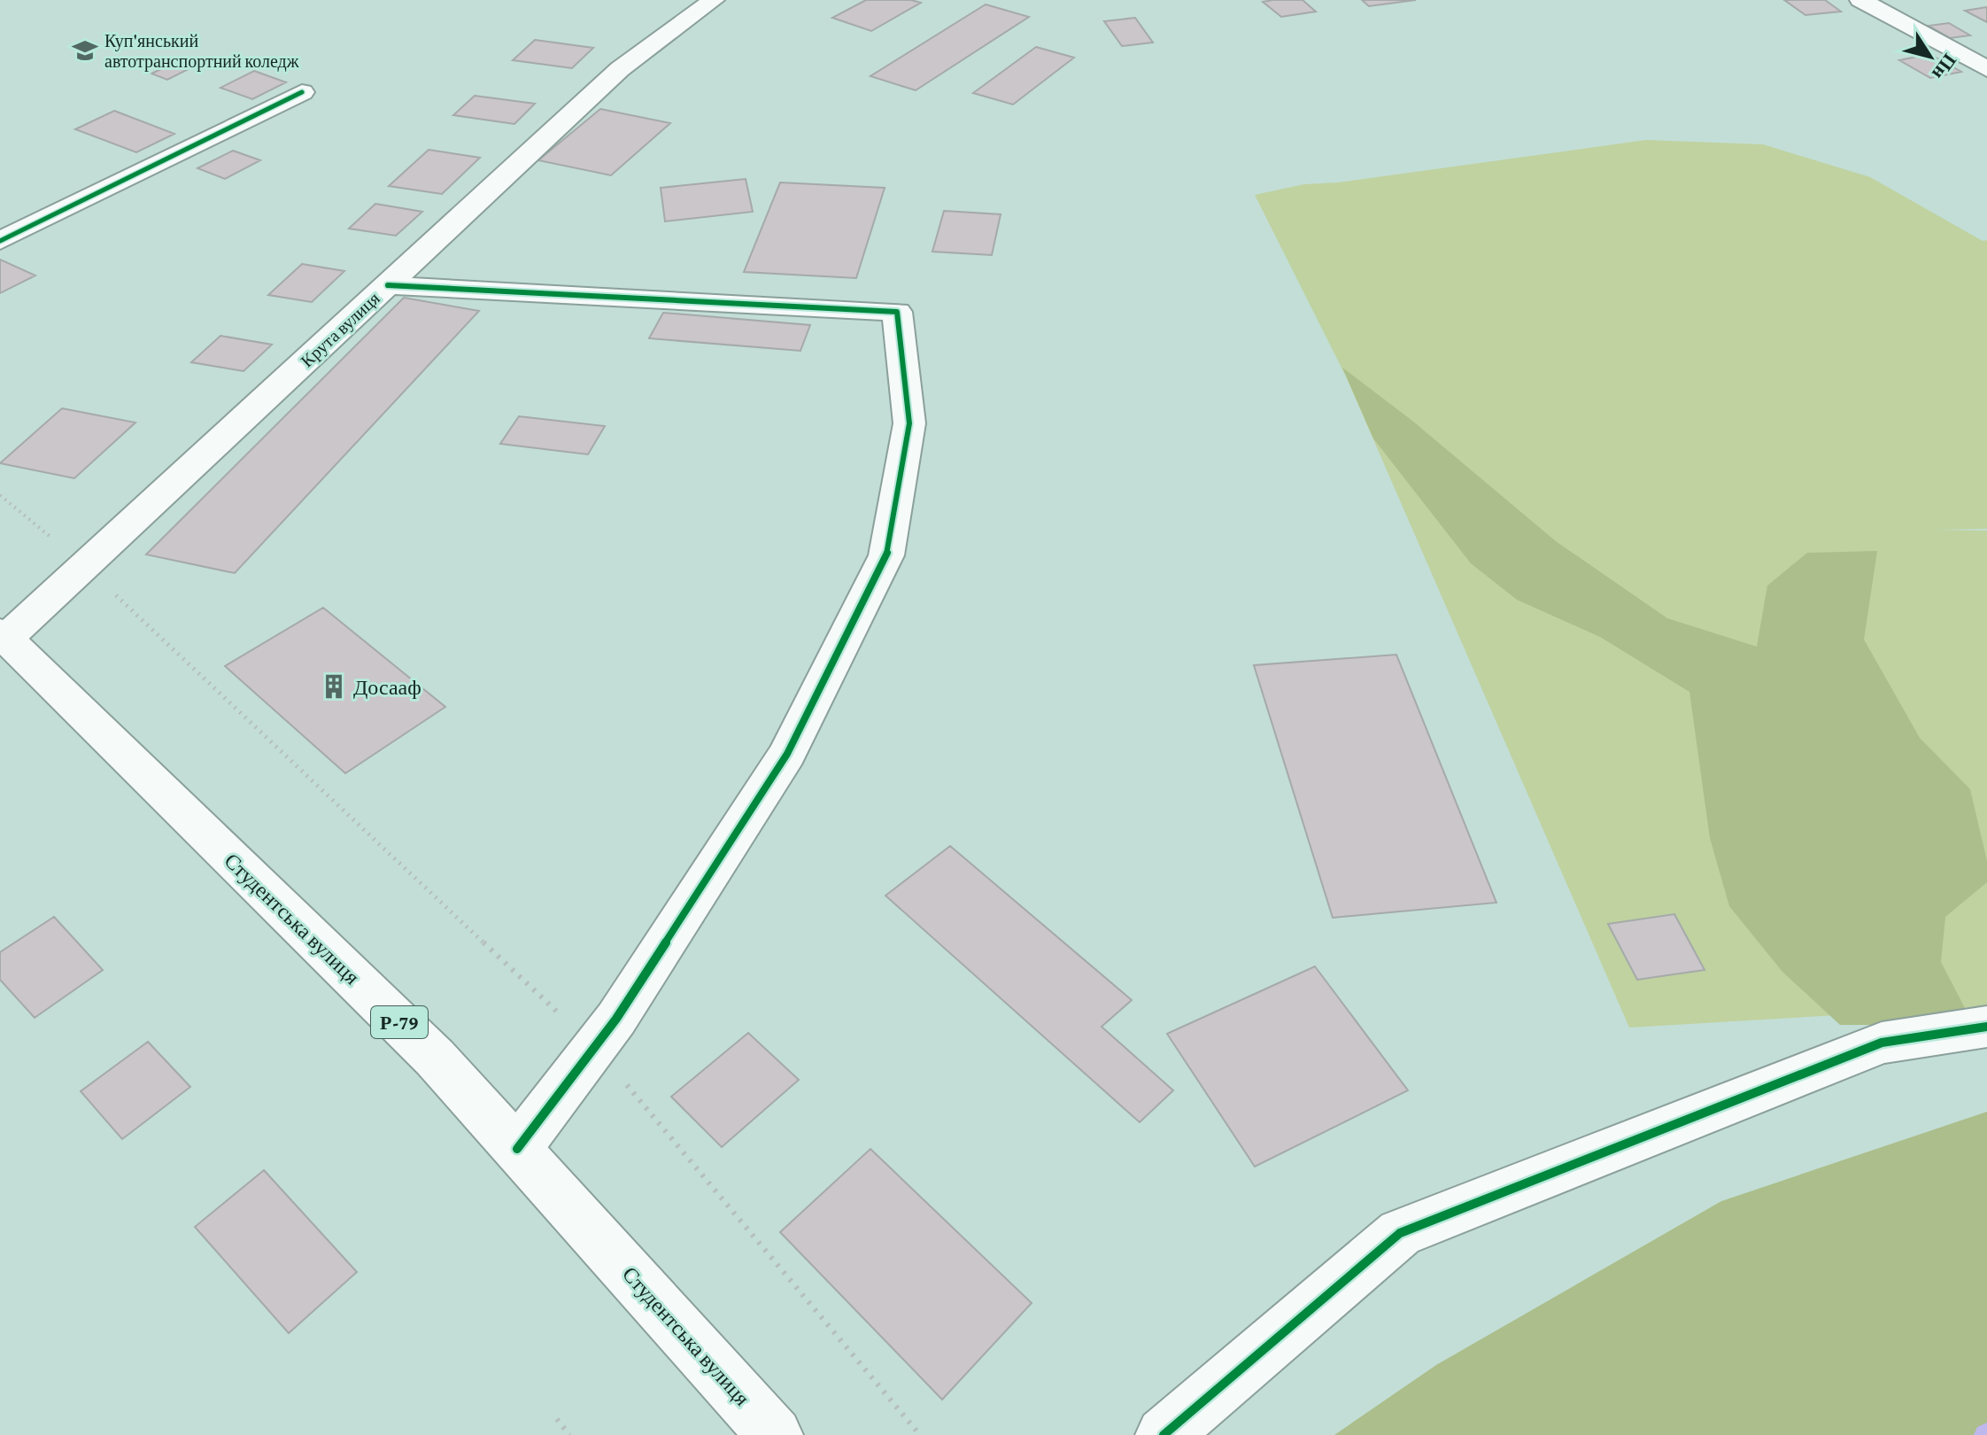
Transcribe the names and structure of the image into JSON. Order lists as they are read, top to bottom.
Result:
{
  "streets": {
    "street": ["Крута вулиця", "Студентська вулиця", "Р-79"]
  },
  "crossings": [
    ["Крута вулиця", "Студентська вулиця"]
  ],
  "places": {
    "school or university": ["Куп'янський автотранспортний коледж"],
    "building": ["Досааф"]
  },
  "north": "bottom right"
}
